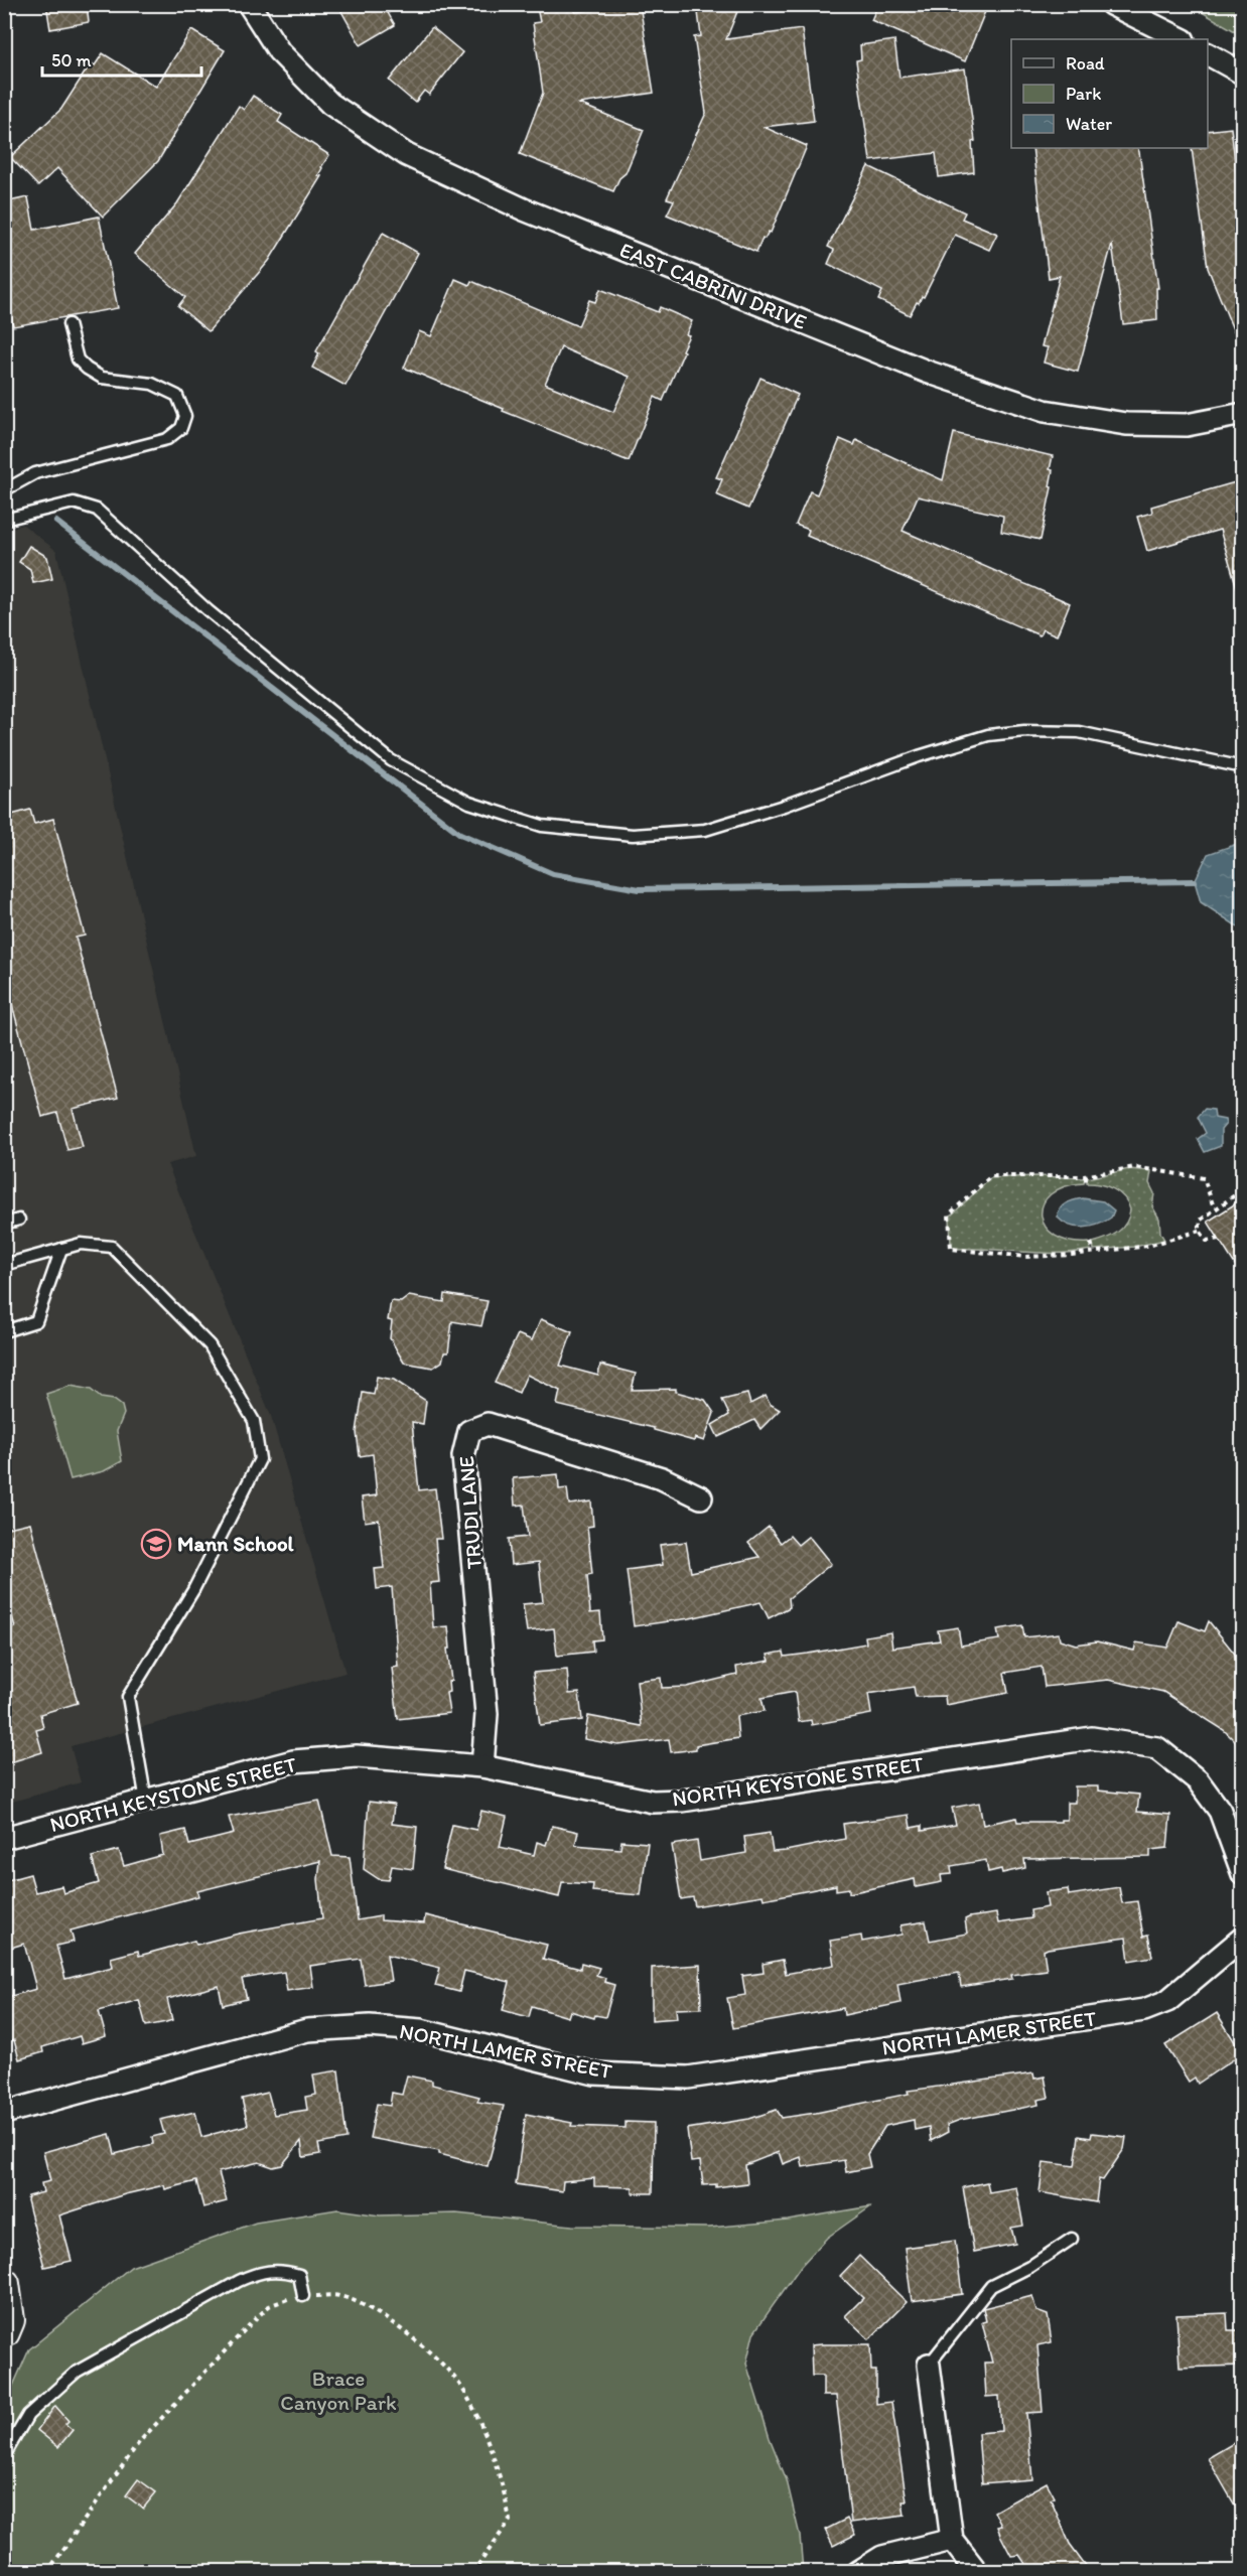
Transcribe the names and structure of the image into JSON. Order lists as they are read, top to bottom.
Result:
{
  "streets": {
    "street": [
      "EAST CABRINI DRIVE",
      "TRUDI LANE",
      "NORTH KEYSTONE STREET",
      "NORTH LAMER STREET"
    ]
  },
  "crossings": [
    ["TRUDI LANE", "NORTH KEYSTONE STREET"]
  ],
  "parks": ["Brace Canyon Park"],
  "places": {
    "school or university": ["Mann School"]
  },
  "legend": ["Road", "Park", "Water"],
  "scale_bar": "50 m"
}
